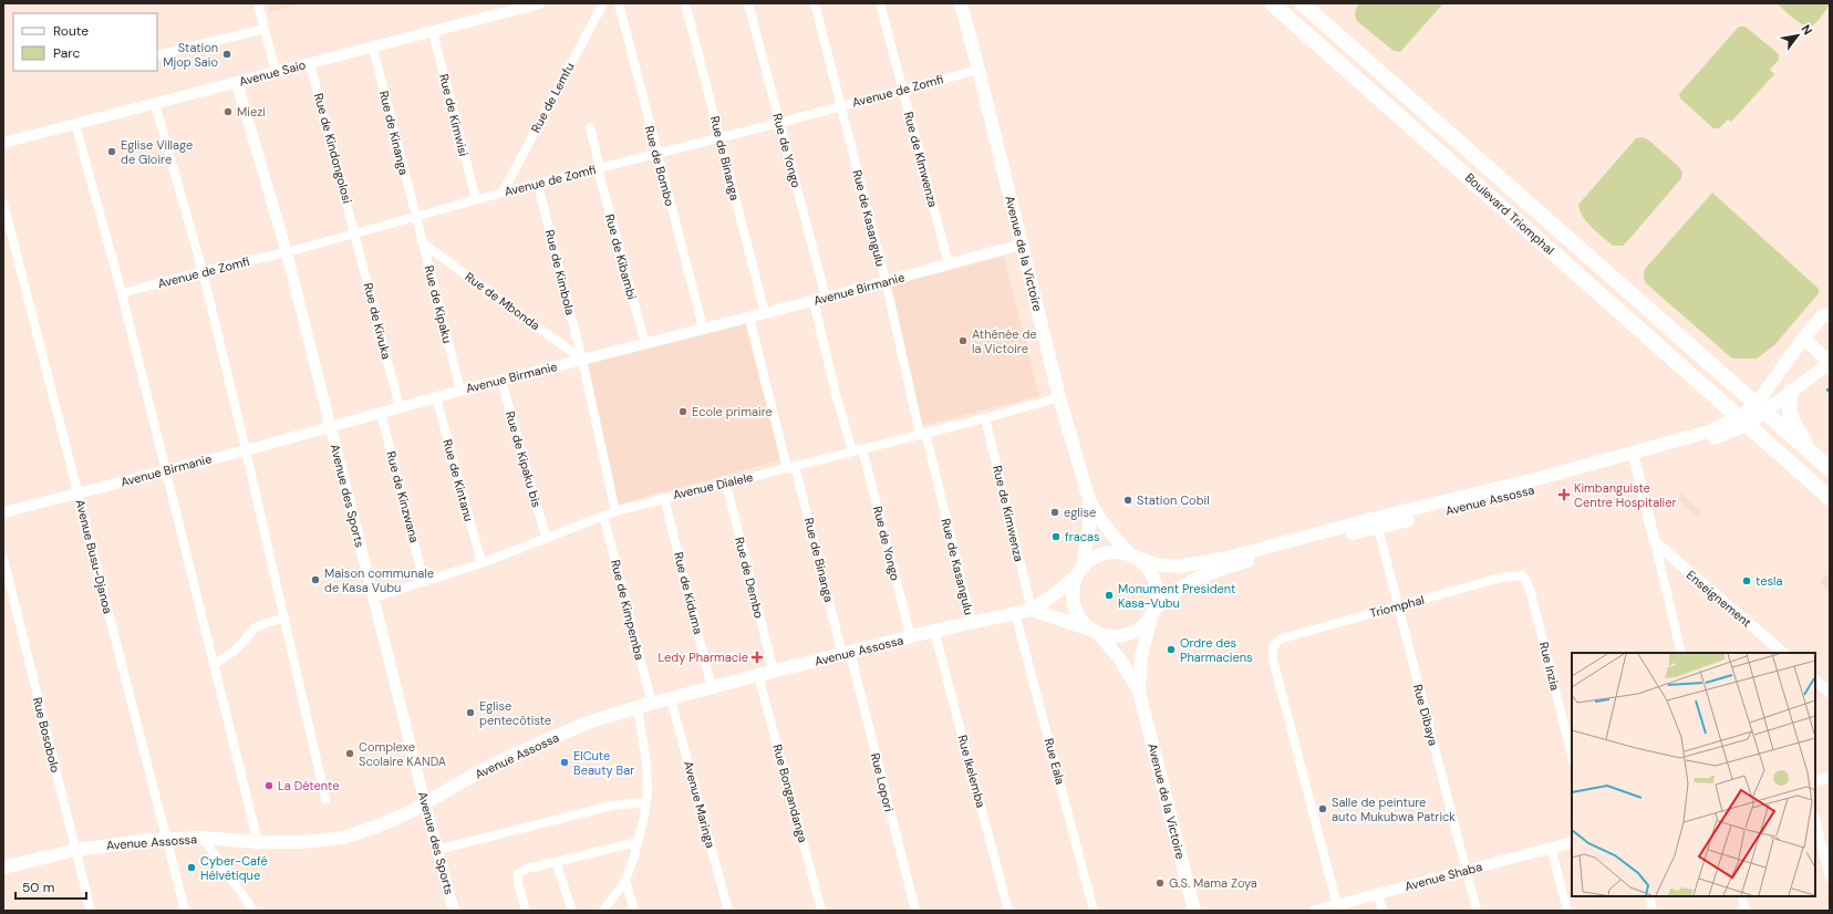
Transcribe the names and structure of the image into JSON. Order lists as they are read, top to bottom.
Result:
{
  "streets": {
    "highway": ["Boulevard Triomphal"],
    "main road": ["Avenue de la Victoire", "Avenue Assossa"],
    "street": [
      "Avenue Saio",
      "Avenue de Zomfi",
      "Rue de Lemfu",
      "Rue de Kimwisi",
      "Rue de Kinanga",
      "Rue de Kindongolosi",
      "Rue de Yongo",
      "Rue de Binanga",
      "Rue de KImwenza",
      "Rue de Bombo",
      "Rue de Kasangulu",
      "Rue de Kibambi",
      "Rue de Kimbola",
      "Avenue Birmanie",
      "Rue de Mbonda",
      "Rue de Kipaku",
      "Rue de Kivuka",
      "Rue de Kipaku bis",
      "Rue de Kintanu",
      "Avenue Dialele",
      "Avenue des Sports",
      "Rue de Kinzwana",
      "Rue de Kimwenza",
      "Avenue Busu-Djanoa",
      "Rue de Dembo",
      "Rue de Kiduma",
      "Enseignement",
      "Triomphal",
      "Rue de Kimpemba",
      "Rue Inzia",
      "Rue Dibaya",
      "Rue Bosobolo",
      "Rue Eala",
      "Rue Ikelemba",
      "Rue Lopori",
      "Rue Bongandanga",
      "Avenue Maringa",
      "Avenue Shaba"
    ]
  },
  "crossings": [
    ["Avenue Saio", "Rue de Kimwisi"],
    ["Avenue Saio", "Rue de Kinanga"],
    ["Avenue Saio", "Rue de Kindongolosi"],
    ["Avenue Saio", "Avenue des Sports"],
    ["Avenue de Zomfi", "Rue de Lemfu"],
    ["Avenue de Zomfi", "Rue de Kimwisi"],
    ["Avenue de Zomfi", "Rue de Kinanga"],
    ["Avenue de Zomfi", "Rue de Kindongolosi"],
    ["Avenue de Zomfi", "Rue de Yongo"],
    ["Avenue de Zomfi", "Rue de Binanga"],
    ["Avenue de Zomfi", "Rue de KImwenza"],
    ["Avenue de Zomfi", "Rue de Bombo"],
    ["Avenue de Zomfi", "Rue de Kasangulu"],
    ["Avenue de Zomfi", "Avenue de la Victoire"],
    ["Avenue de Zomfi", "Rue de Kibambi"],
    ["Avenue de Zomfi", "Rue de Kimbola"],
    ["Avenue de Zomfi", "Rue de Kipaku"],
    ["Avenue de Zomfi", "Rue de Kivuka"],
    ["Avenue de Zomfi", "Avenue des Sports"],
    ["Rue de Kinanga", "Rue de Kipaku"],
    ["Rue de Kindongolosi", "Rue de Kivuka"],
    ["Rue de Yongo", "Avenue Birmanie"],
    ["Rue de Yongo", "Avenue Dialele"],
    ["Rue de Yongo", "Avenue Assossa"],
    ["Rue de Binanga", "Avenue Birmanie"],
    ["Rue de Binanga", "Avenue Dialele"],
    ["Rue de Binanga", "Avenue Assossa"],
    ["Rue de Binanga", "Rue Lopori"],
    ["Rue de KImwenza", "Avenue Birmanie"],
    ["Rue de Bombo", "Avenue Birmanie"],
    ["Boulevard Triomphal", "Avenue Assossa"],
    ["Rue de Kasangulu", "Avenue Birmanie"],
    ["Rue de Kasangulu", "Avenue Dialele"],
    ["Rue de Kasangulu", "Avenue Assossa"],
    ["Avenue de la Victoire", "Avenue Birmanie"],
    ["Avenue de la Victoire", "Avenue Dialele"],
    ["Rue de Kibambi", "Avenue Birmanie"],
    ["Rue de Kimbola", "Avenue Birmanie"],
    ["Rue de Kimbola", "Rue de Mbonda"],
    ["Avenue Birmanie", "Rue de Mbonda"],
    ["Avenue Birmanie", "Rue de Kipaku"],
    ["Avenue Birmanie", "Rue de Kivuka"],
    ["Avenue Birmanie", "Rue de Kipaku bis"],
    ["Avenue Birmanie", "Rue de Kintanu"],
    ["Avenue Birmanie", "Avenue des Sports"],
    ["Avenue Birmanie", "Rue de Kinzwana"],
    ["Avenue Birmanie", "Avenue Busu-Djanoa"],
    ["Rue de Mbonda", "Rue de Kipaku"],
    ["Rue de Kipaku bis", "Avenue Dialele"],
    ["Rue de Kintanu", "Avenue Dialele"],
    ["Avenue Dialele", "Avenue des Sports"],
    ["Avenue Dialele", "Rue de Kinzwana"],
    ["Avenue Dialele", "Rue de Kimwenza"],
    ["Avenue Dialele", "Rue de Dembo"],
    ["Avenue Dialele", "Rue de Kiduma"],
    ["Avenue Dialele", "Rue de Kimpemba"],
    ["Avenue des Sports", "Avenue Assossa"],
    ["Avenue Assossa", "Rue de Kimwenza"],
    ["Avenue Assossa", "Avenue Busu-Djanoa"],
    ["Avenue Assossa", "Rue de Dembo"],
    ["Avenue Assossa", "Rue de Kiduma"],
    ["Avenue Assossa", "Rue de Kimpemba"],
    ["Avenue Assossa", "Rue Dibaya"],
    ["Avenue Assossa", "Rue Bosobolo"],
    ["Avenue Assossa", "Rue Eala"],
    ["Avenue Assossa", "Rue Ikelemba"],
    ["Avenue Assossa", "Rue Lopori"],
    ["Avenue Assossa", "Rue Bongandanga"],
    ["Avenue Assossa", "Avenue Maringa"],
    ["Triomphal", "Rue Inzia"],
    ["Triomphal", "Rue Dibaya"],
    ["Triomphal", "Avenue Shaba"],
    ["Rue Dibaya", "Avenue Shaba"]
  ],
  "places": {
    "other": [
      "Station Mjop Saio",
      "Miezi",
      "Eglise Village de Gloire",
      "Athénée de la Victoire",
      "Ecole primaire",
      "Station Cobil",
      "eglise",
      "fracas",
      "Maison communale de Kasa Vubu",
      "tesla",
      "Monument President Kasa-Vubu",
      "Ordre des Pharmaciens",
      "Eglise pentecôtiste",
      "Complexe Scolaire KANDA",
      "ElCute Beauty Bar",
      "La Détente",
      "Salle de peinture auto Mukubwa Patrick",
      "Cyber-Café Hélvétique",
      "G.S. Mama Zoya"
    ],
    "health": ["Kimbanguiste Centre Hospitalier", "Ledy Pharmacie"]
  },
  "legend": ["Route", "Parc"],
  "scale_bar": "50 m",
  "north": "top right"
}
